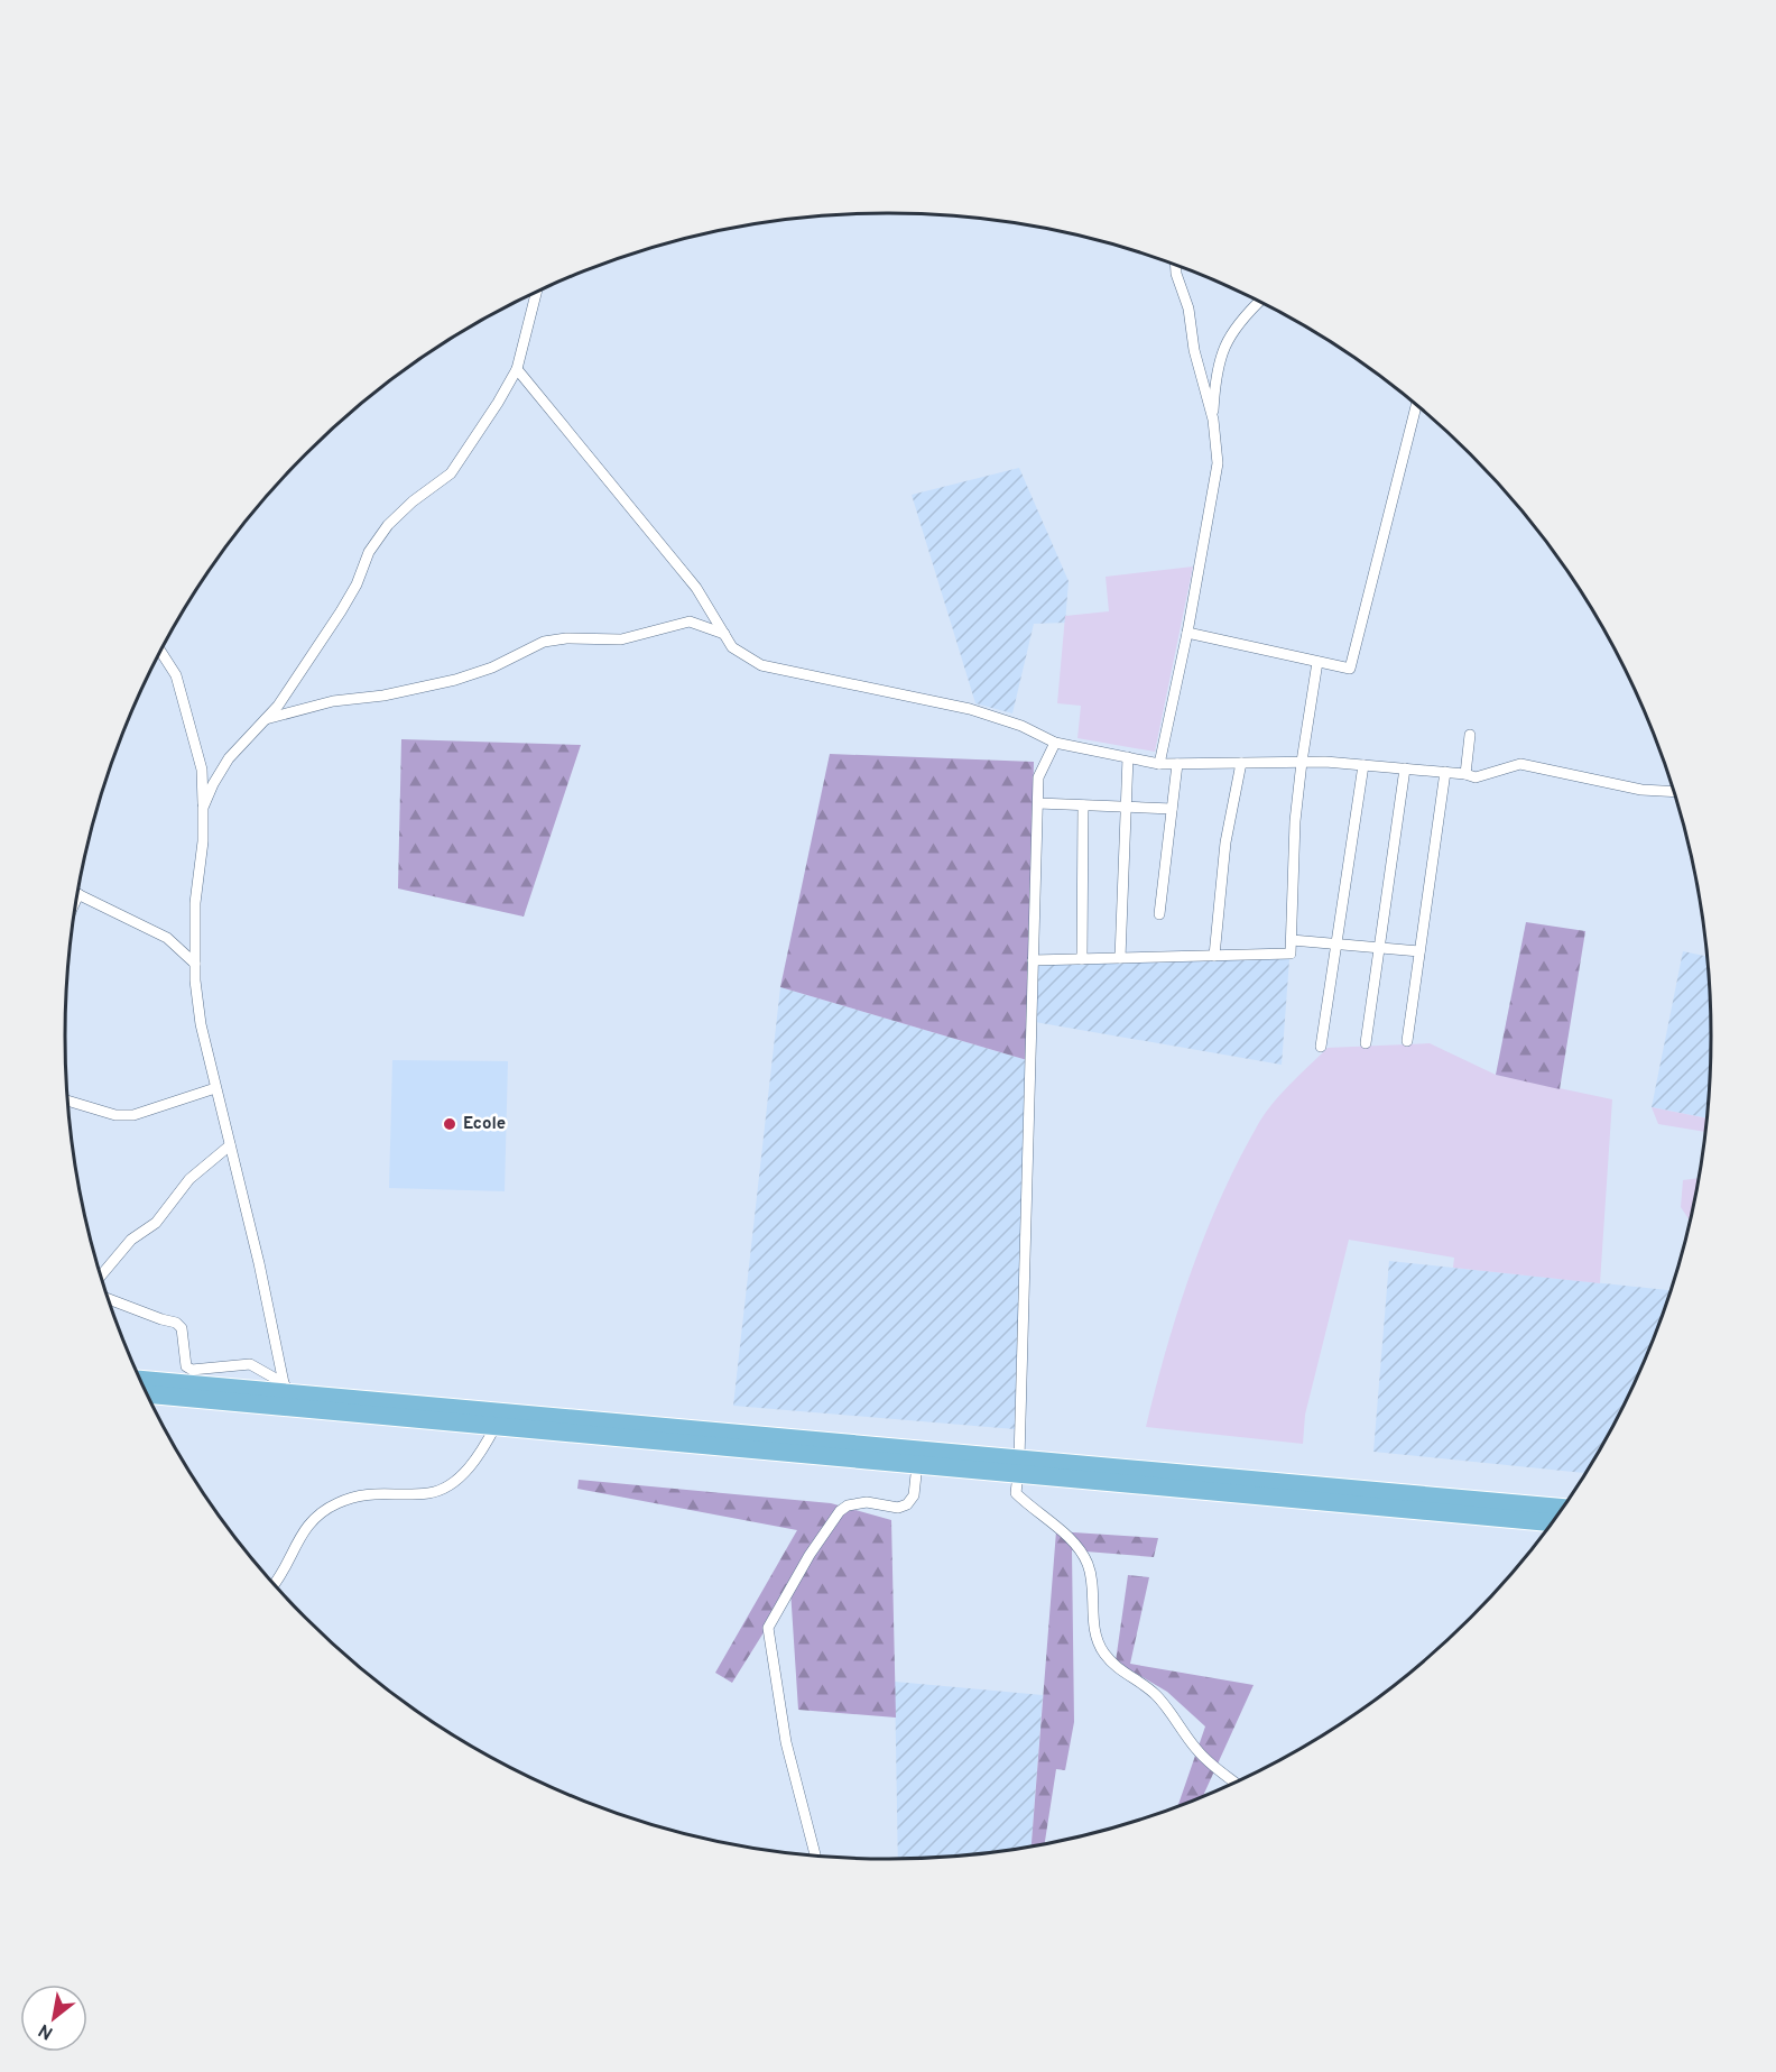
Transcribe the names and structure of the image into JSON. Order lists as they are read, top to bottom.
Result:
{
  "places": ["Ecole"],
  "north": "bottom left"
}
